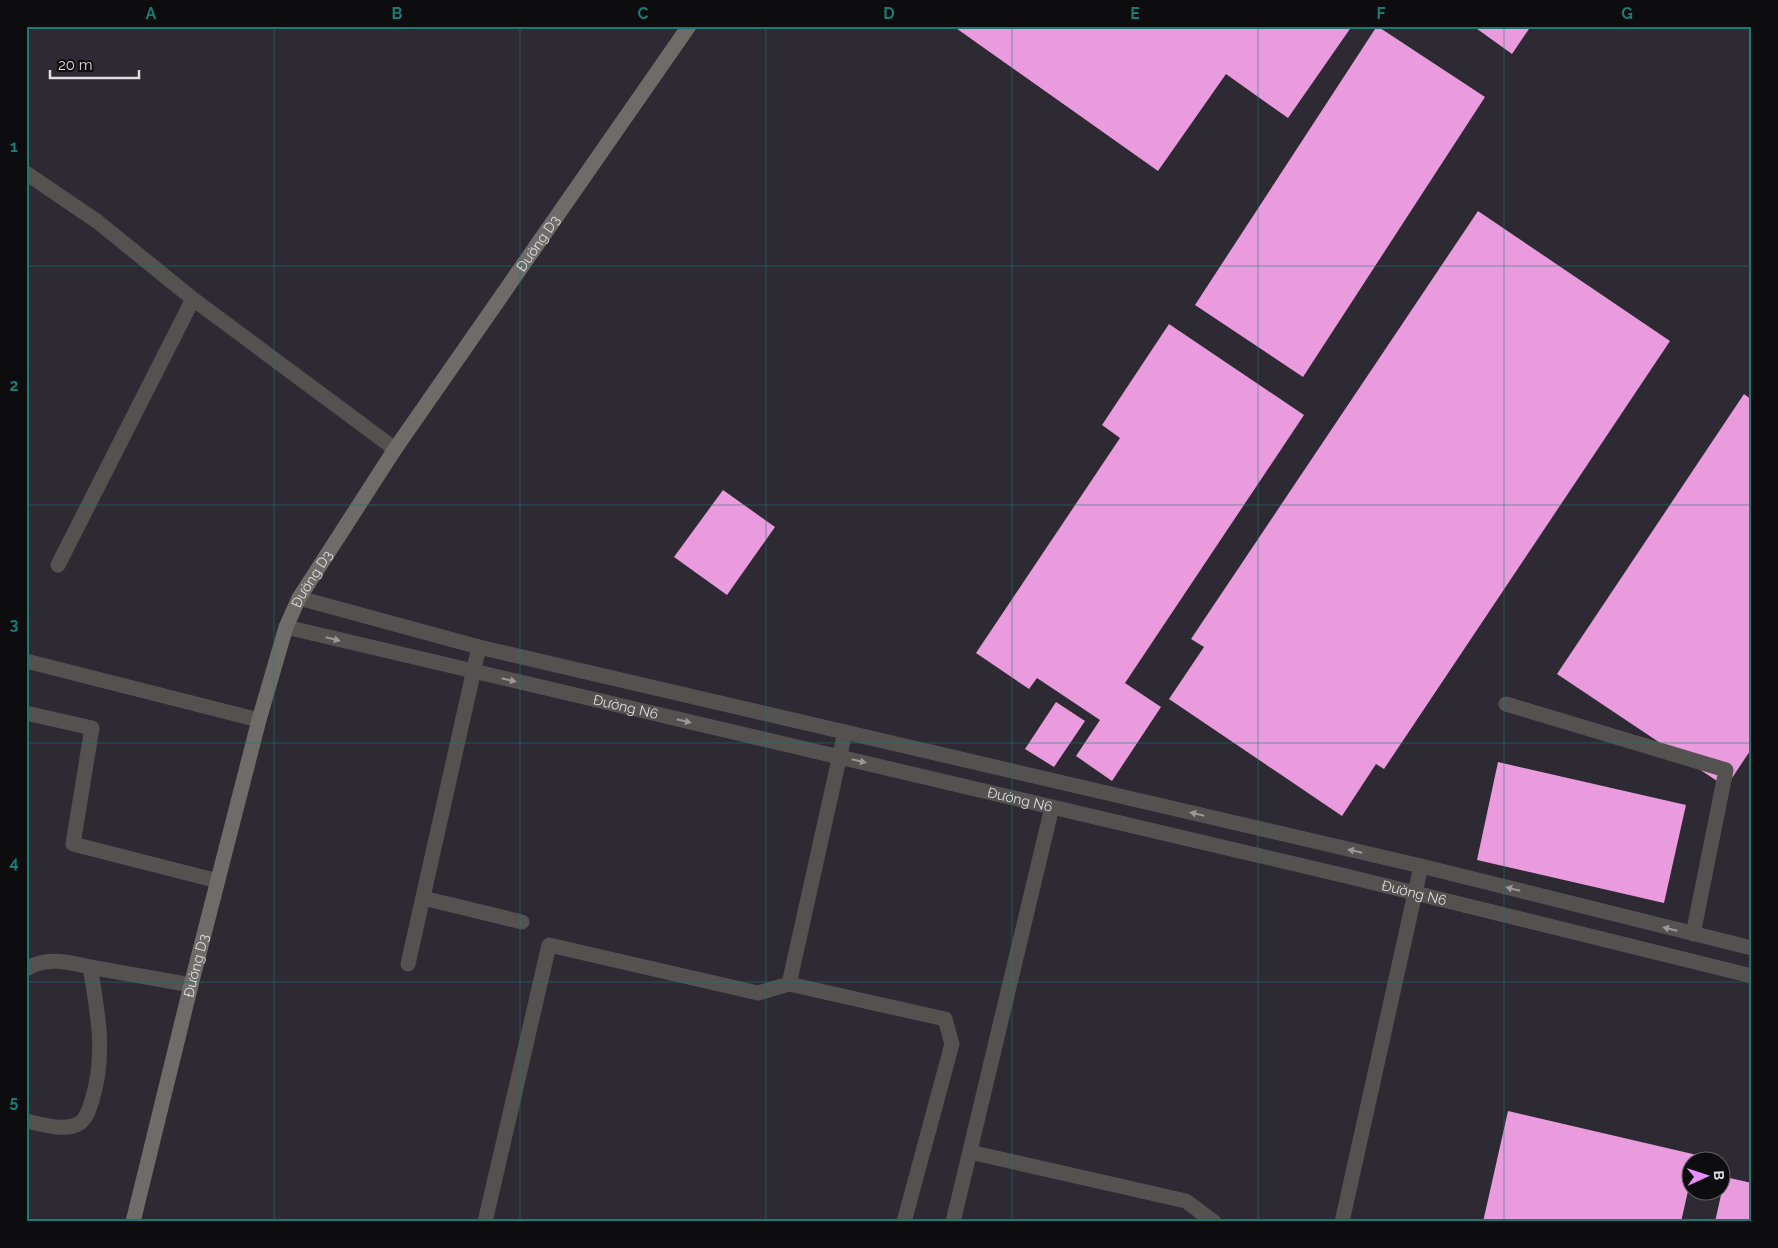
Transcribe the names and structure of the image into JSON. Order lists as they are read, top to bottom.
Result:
{
  "streets": {
    "main road": ["Đường D3"],
    "street": ["Đường N6"]
  },
  "crossings": [
    ["Đường D3", "Đường N6"]
  ],
  "scale_bar": "20 m",
  "north": "right",
  "grid": {
    "columns": [
      "A",
      "B",
      "C",
      "D",
      "E",
      "F",
      "G"
    ],
    "rows": [
      "1",
      "2",
      "3",
      "4",
      "5"
    ]
  }
}
